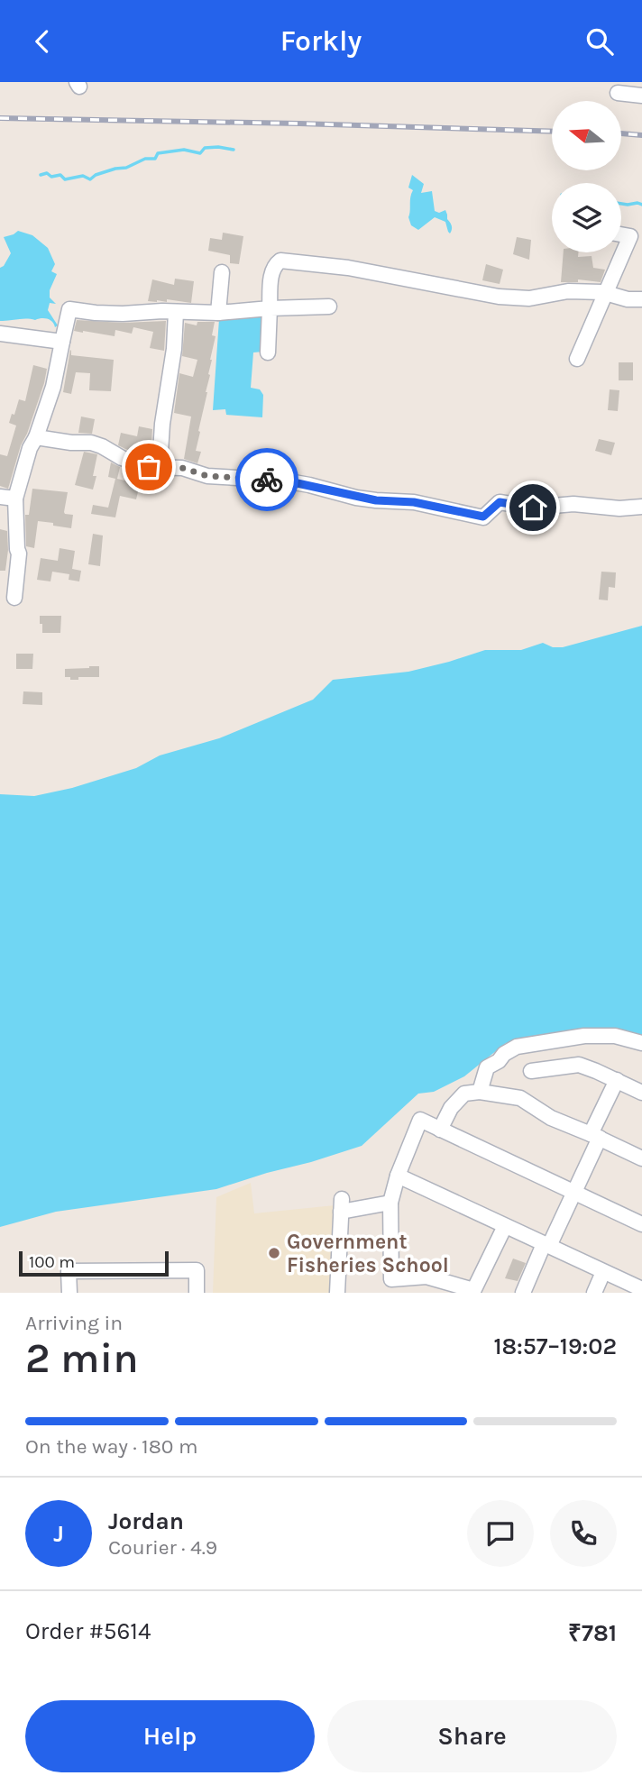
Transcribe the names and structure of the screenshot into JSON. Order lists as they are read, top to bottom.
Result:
{
  "places": ["Government Fisheries School"],
  "scale_bar": "100 m",
  "north": "left",
  "page": {
    "header": "Forkly",
    "scale": "100 m",
    "heading": ["2 min", "Arriving in", "18:57–19:02"],
    "panel": [
      "Jordan",
      "Courier · 4.9",
      "Order #5614",
      "₹781"
    ],
    "bar": "On the way · 180 m",
    "round": "J",
    "buttons": ["Help", "Share"]
  }
}
